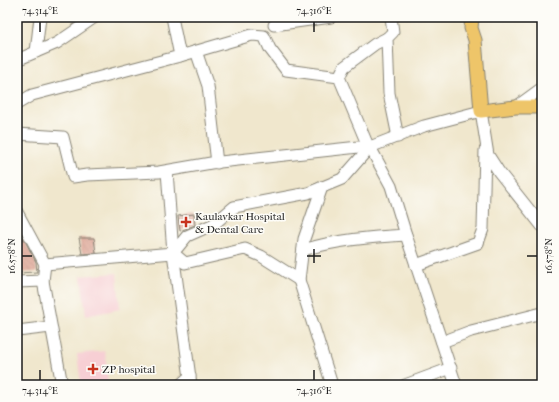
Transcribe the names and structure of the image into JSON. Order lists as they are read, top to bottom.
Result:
{
  "places": {
    "health": ["Kaulavkar Hospital & Dental Care", "ZP hospital"]
  },
  "coordinates": ["74.314°E", "74.316°E", "16.578°N"]
}
